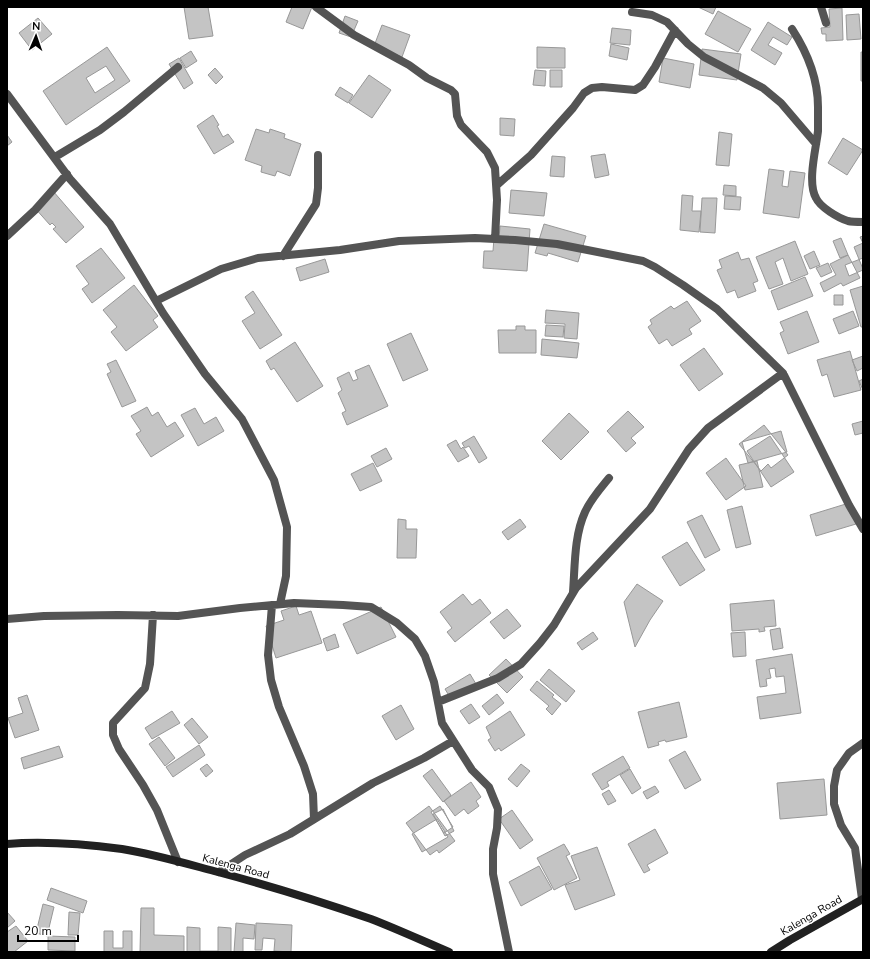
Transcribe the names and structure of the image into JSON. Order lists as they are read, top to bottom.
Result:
{
  "streets": {
    "main road": ["Kalenga Road"]
  },
  "scale_bar": "20 m",
  "north": "top"
}
